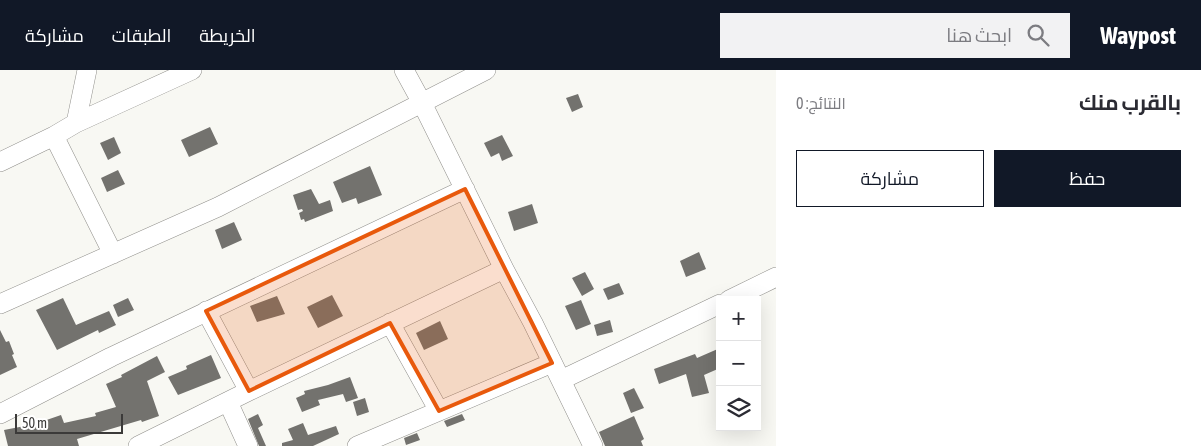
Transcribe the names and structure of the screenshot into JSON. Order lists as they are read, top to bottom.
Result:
{
  "scale_bar": "50 m",
  "page": {
    "header": "Waypost",
    "search": "ابحث هنا",
    "nav": ["الخريطة", "الطبقات", "مشاركة"],
    "heading": ["بالقرب منك", "النتائج: 0"],
    "buttons": ["حفظ", "مشاركة"],
    "map_buttons": ["+", "−"],
    "scale": "50 m"
  }
}
